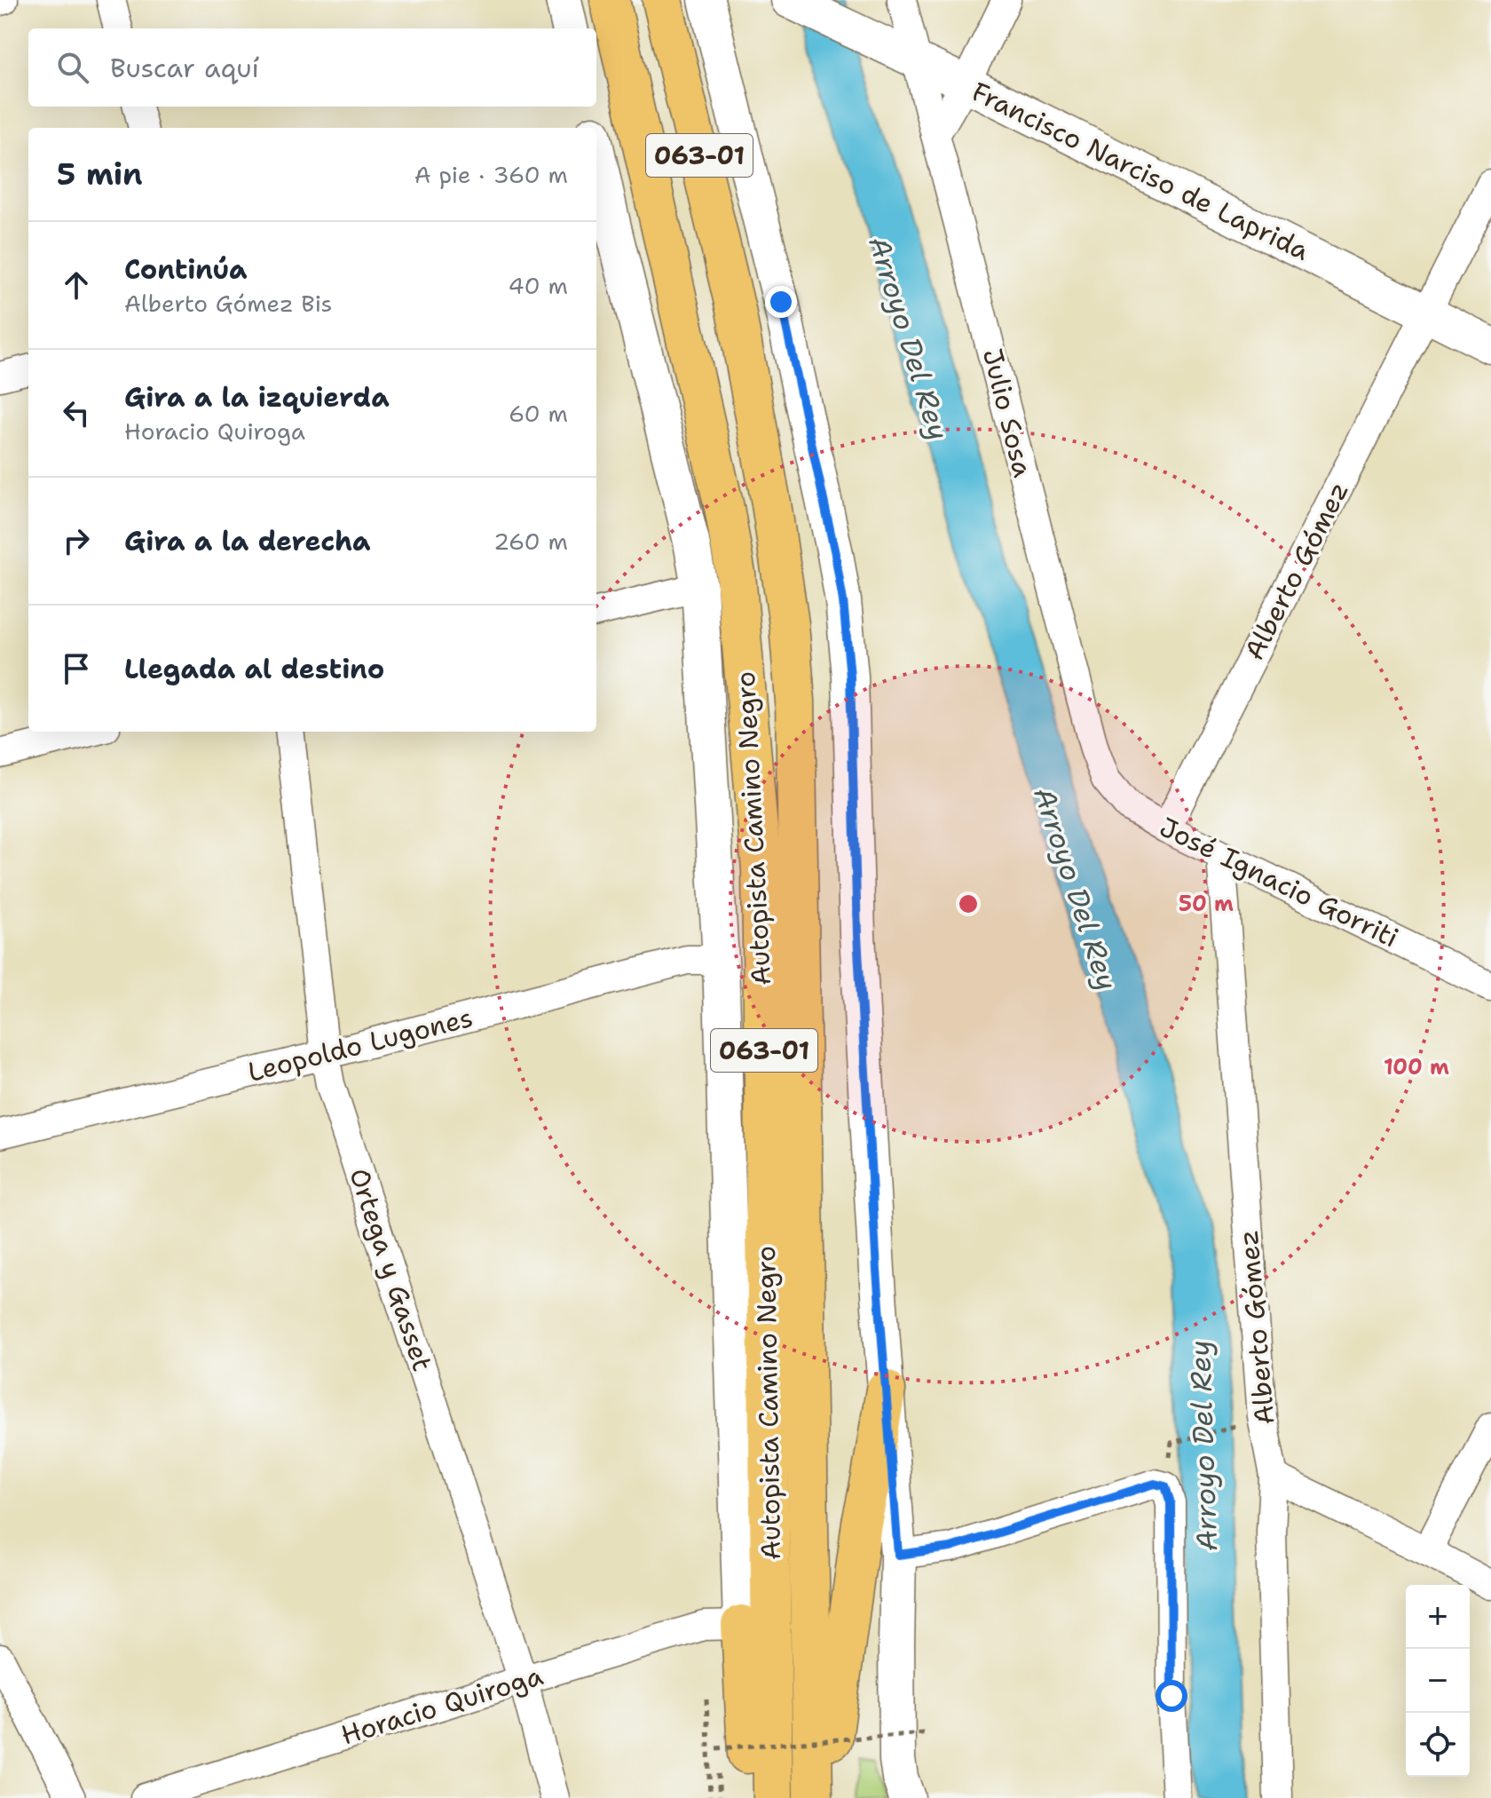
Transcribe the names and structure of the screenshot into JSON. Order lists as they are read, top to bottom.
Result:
{
  "streets": {
    "highway": ["063-01", "Autopista Camino Negro"],
    "street": [
      "Francisco Narciso de Laprida",
      "Julio Sosa",
      "Alberto Gómez",
      "José Ignacio Gorriti",
      "Leopoldo Lugones",
      "Ortega y Gasset",
      "Horacio Quiroga"
    ]
  },
  "crossings": [
    ["Francisco Narciso de Laprida", "Julio Sosa"],
    ["Francisco Narciso de Laprida", "Alberto Gómez"],
    ["Julio Sosa", "José Ignacio Gorriti"],
    ["Alberto Gómez", "José Ignacio Gorriti"],
    ["Leopoldo Lugones", "Ortega y Gasset"],
    ["Ortega y Gasset", "Horacio Quiroga"]
  ],
  "water": ["Arroyo Del Rey"],
  "page": {
    "search": "Buscar aquí",
    "heading": ["5 min", "A pie · 360 m"],
    "list": [
      ["Continúa", "Alberto Gómez Bis", "40 m"],
      ["Gira a la izquierda", "Horacio Quiroga", "60 m"],
      ["Gira a la derecha", "260 m"],
      "Llegada al destino"
    ],
    "map_buttons": ["+", "−"]
  },
  "rings": ["50 m", "100 m"]
}
